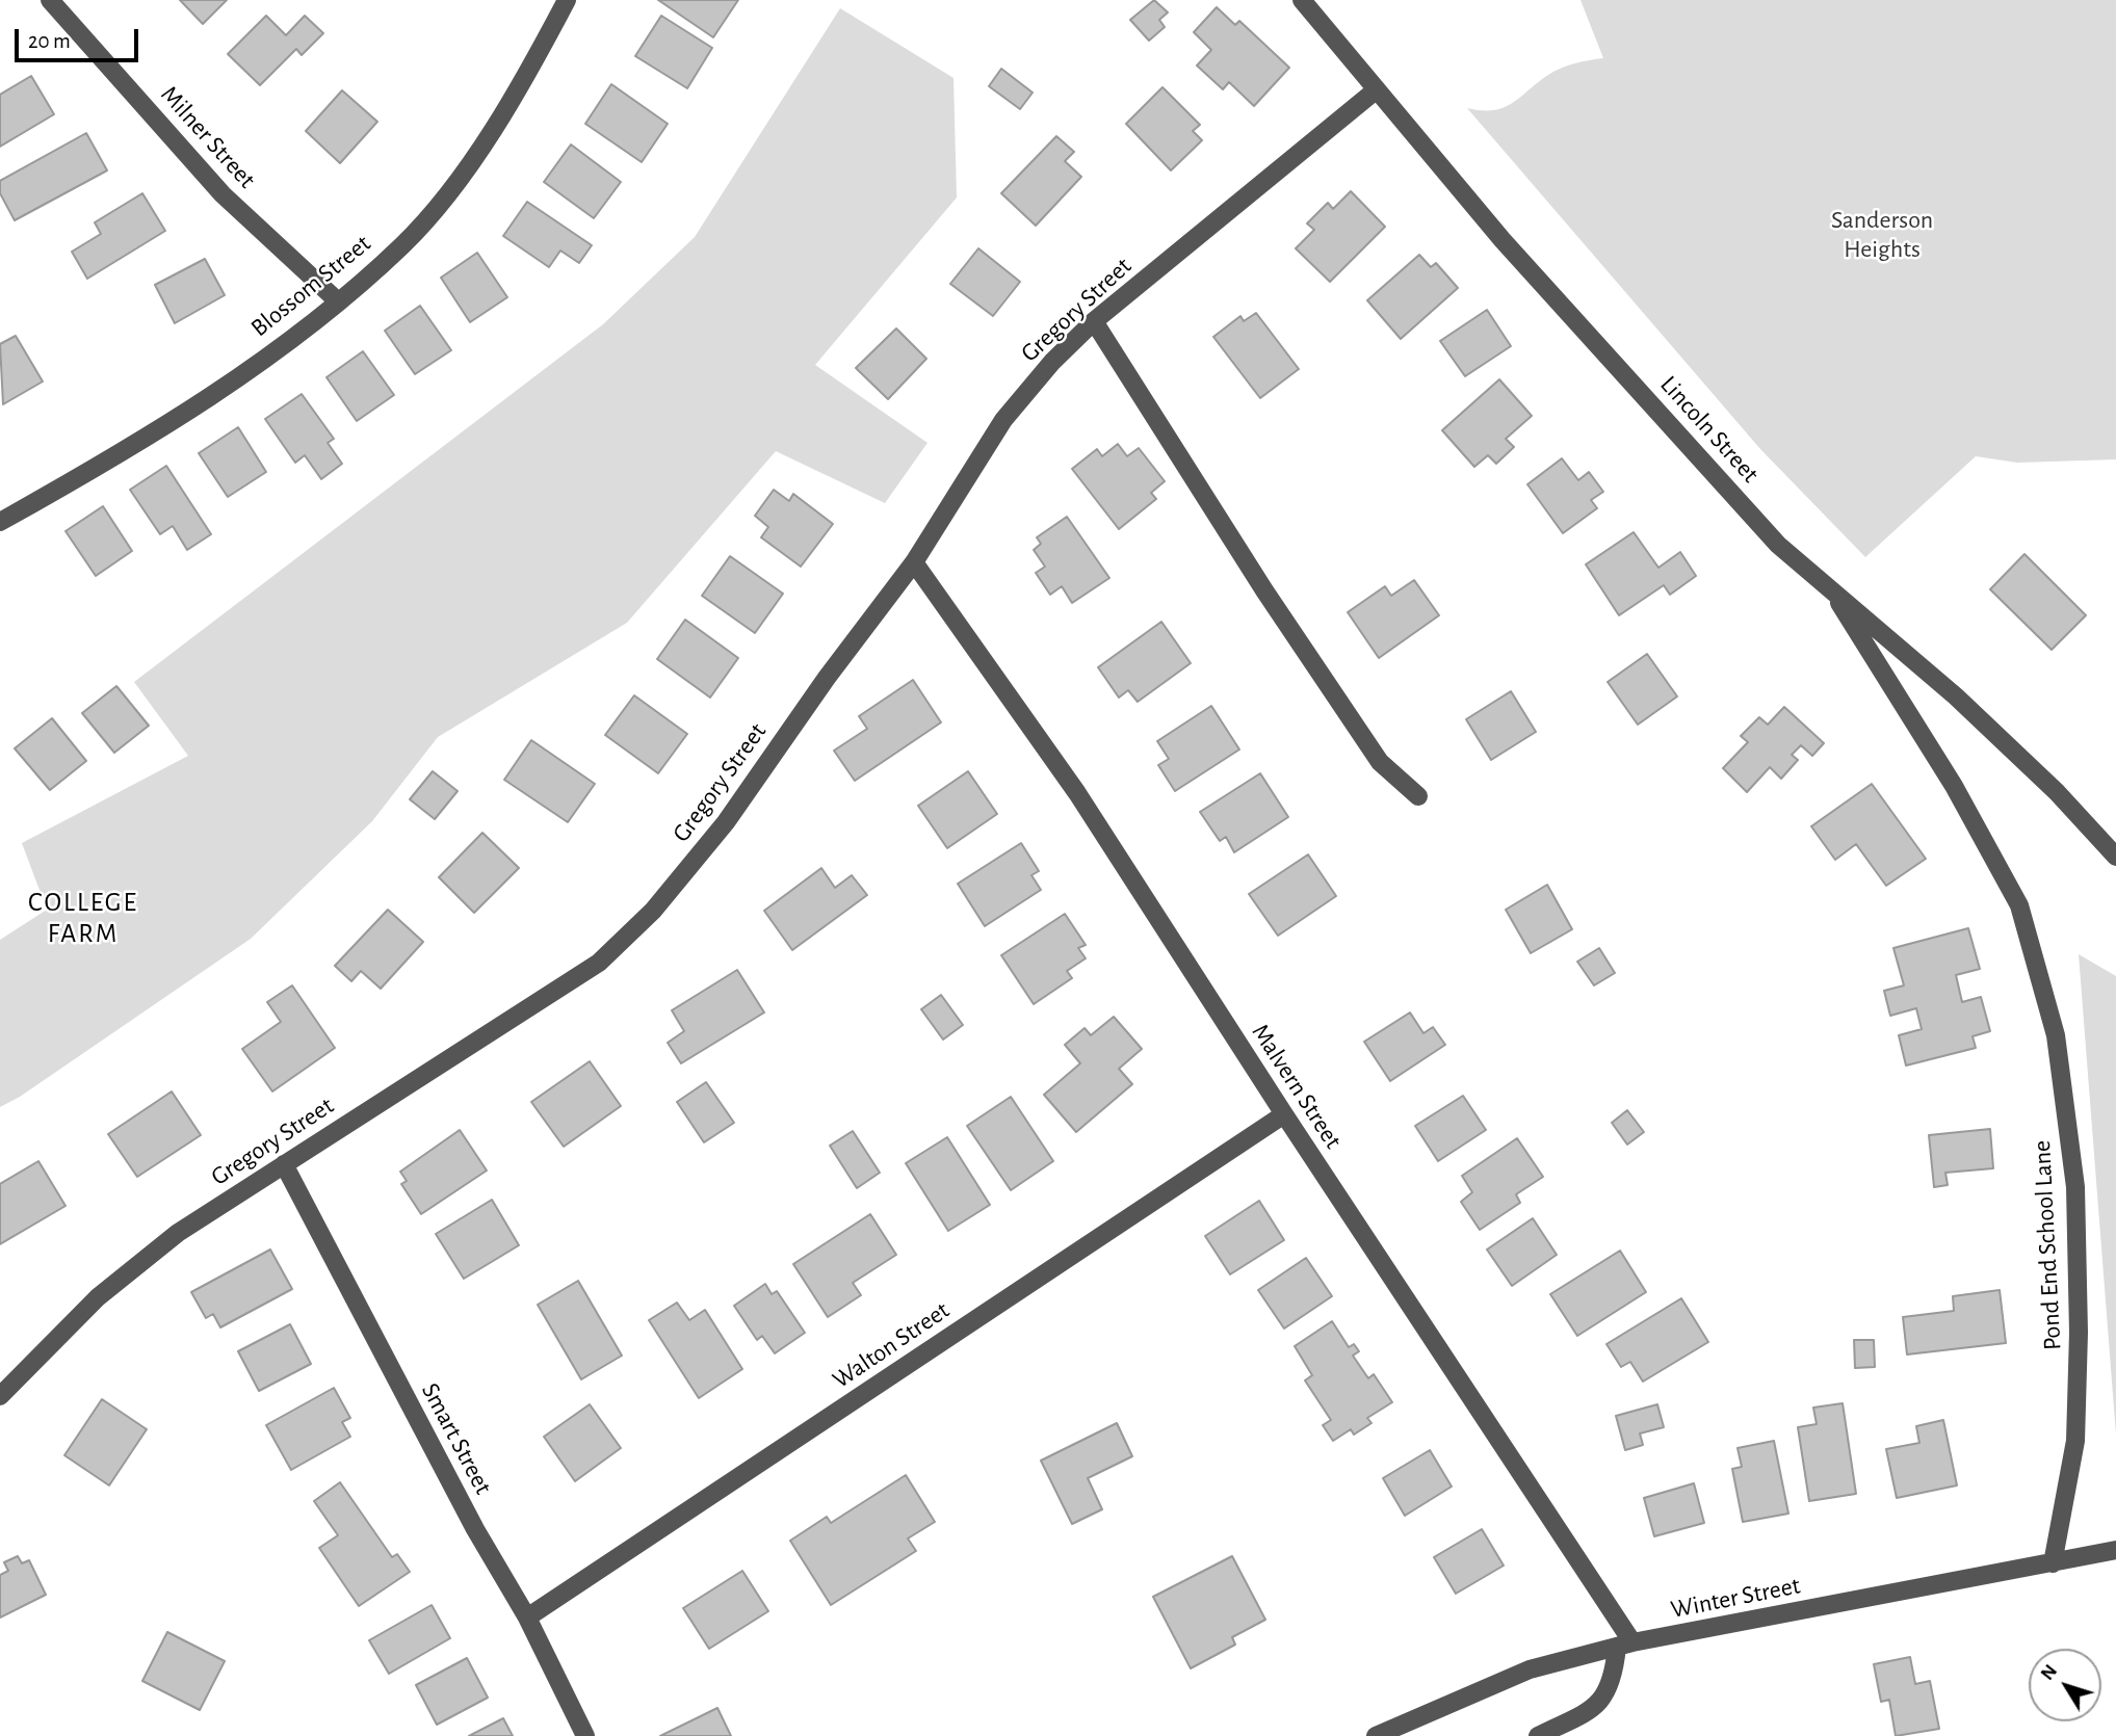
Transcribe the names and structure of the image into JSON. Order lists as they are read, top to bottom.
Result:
{
  "streets": {
    "street": [
      "Milner Street",
      "Blossom Street",
      "Gregory Street",
      "Lincoln Street",
      "Malvern Street",
      "Pond End School Lane",
      "Walton Street",
      "Smart Street",
      "Winter Street"
    ]
  },
  "crossings": [
    ["Milner Street", "Blossom Street"],
    ["Gregory Street", "Lincoln Street"],
    ["Gregory Street", "Malvern Street"],
    ["Gregory Street", "Smart Street"],
    ["Lincoln Street", "Pond End School Lane"],
    ["Malvern Street", "Walton Street"],
    ["Malvern Street", "Winter Street"],
    ["Pond End School Lane", "Winter Street"],
    ["Walton Street", "Smart Street"]
  ],
  "districts": ["COLLEGE FARM"],
  "parks": ["Sanderson Heights"],
  "scale_bar": "20 m",
  "north": "top left"
}
